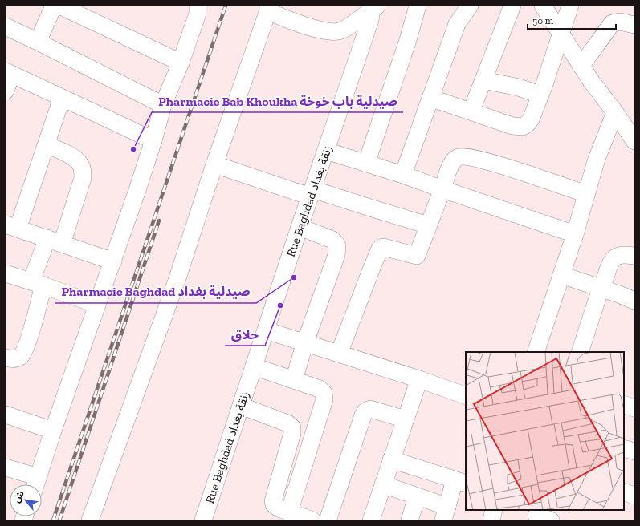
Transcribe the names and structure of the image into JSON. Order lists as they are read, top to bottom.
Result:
{
  "streets": {
    "street": ["Rue Baghdad زنقة بغداد"]
  },
  "places": ["Pharmacie Bab Khoukha صيدلية باب خوخة", "Pharmacie Baghdad صيدلية بغداد", "حلاق"],
  "scale_bar": "50 m",
  "north": "top left"
}
